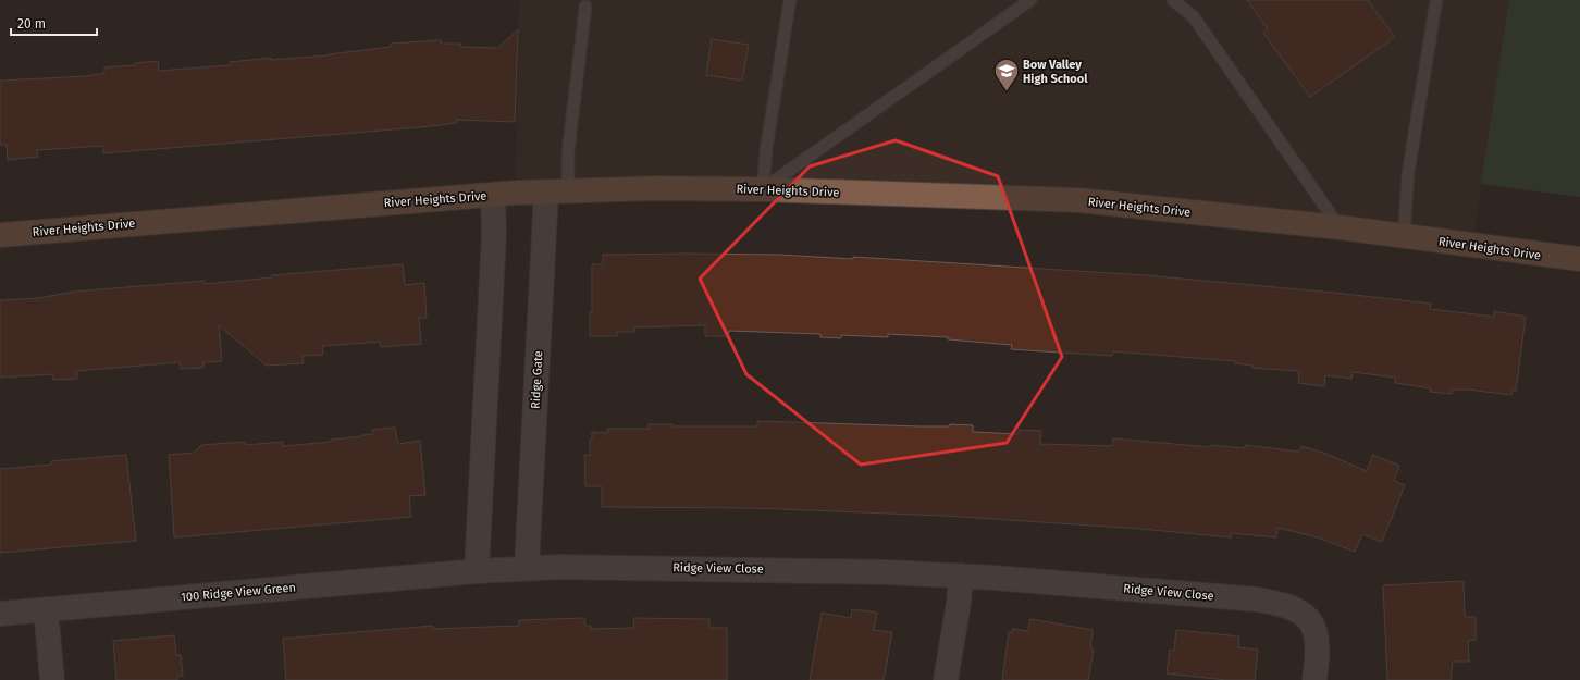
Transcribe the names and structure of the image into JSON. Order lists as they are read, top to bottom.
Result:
{
  "streets": {
    "street": [
      "River Heights Drive",
      "Ridge Gate",
      "Ridge View Close",
      "100 Ridge View Green"
    ]
  },
  "crossings": [
    ["River Heights Drive", "Ridge Gate"],
    ["Ridge Gate", "Ridge View Close"],
    ["Ridge View Close", "100 Ridge View Green"]
  ],
  "places": {
    "school or university": ["Bow Valley High School"]
  },
  "scale_bar": "20 m"
}
